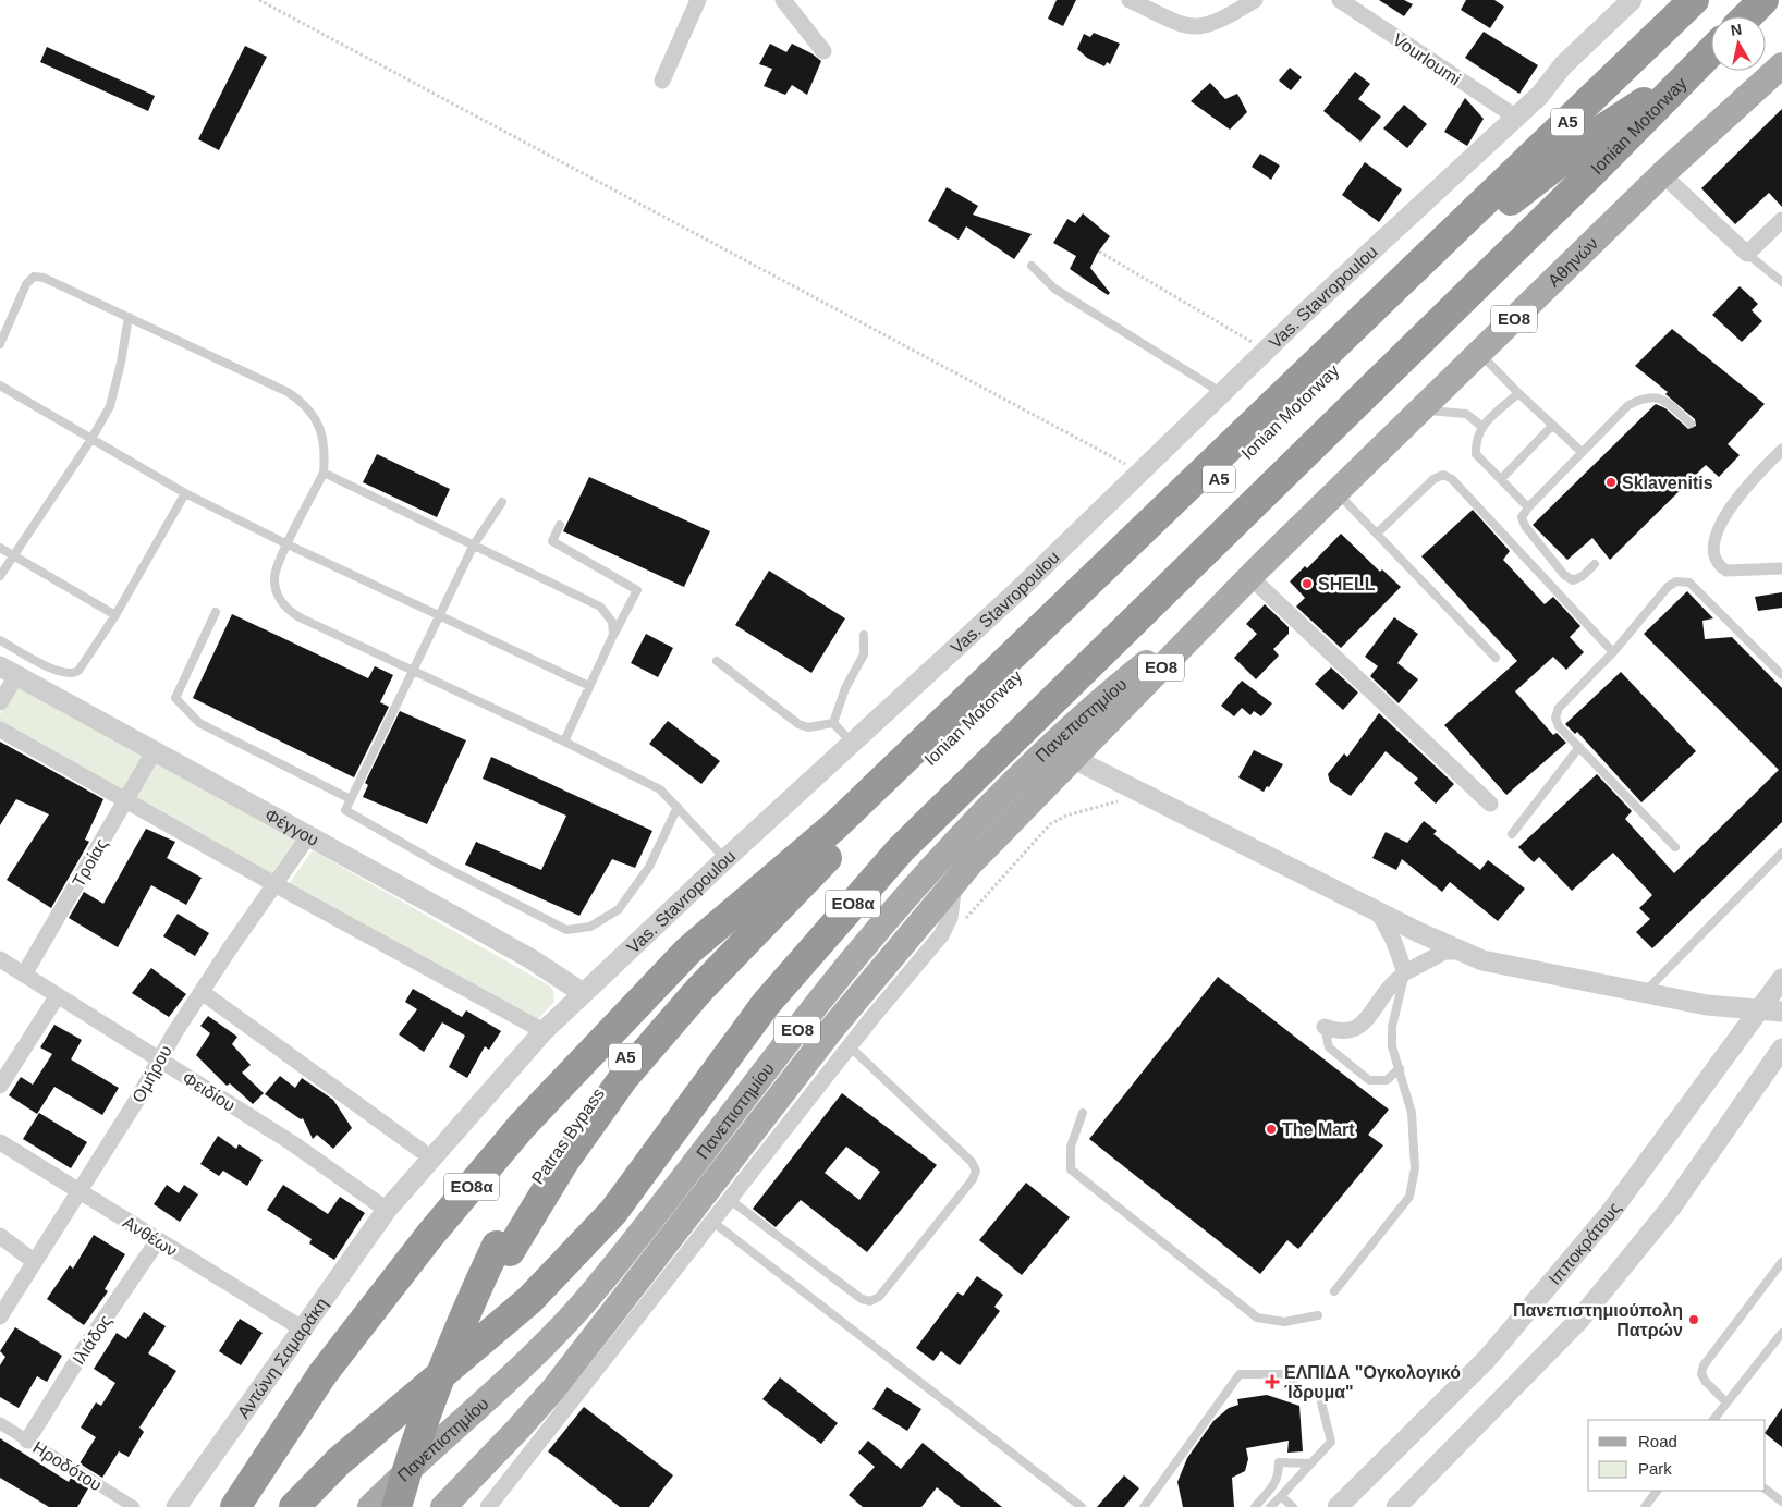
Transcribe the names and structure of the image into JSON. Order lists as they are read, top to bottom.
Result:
{
  "streets": {
    "highway": [
      "Α5",
      "Ionian Motorway",
      "ΕΟ8α",
      "Patras Bypass"
    ],
    "main road": ["Αθηνών", "ΕΟ8", "Πανεπιστημίου"],
    "street": [
      "Vourloumi",
      "Vas. Stavropoulou",
      "Φέγγου",
      "Τροίας",
      "Ομήρου",
      "Φειδίου",
      "Ανθέων",
      "Ιπποκράτους",
      "Ιλιάδος",
      "Αντώνη Σαμαράκη",
      "Ηροδότου"
    ]
  },
  "crossings": [
    ["Vourloumi", "Vas. Stavropoulou"],
    ["Ionian Motorway", "ΕΟ8α"],
    ["Ionian Motorway", "Patras Bypass"],
    ["Αθηνών", "Πανεπιστημίου"],
    ["Vas. Stavropoulou", "Φέγγου"],
    ["Vas. Stavropoulou", "Φειδίου"],
    ["Vas. Stavropoulou", "Αντώνη Σαμαράκη"],
    ["Φέγγου", "Τροίας"],
    ["Φέγγου", "Ομήρου"],
    ["Τροίας", "Φειδίου"],
    ["ΕΟ8α", "Patras Bypass"],
    ["Ομήρου", "Φειδίου"],
    ["Ομήρου", "Ανθέων"],
    ["Φειδίου", "Αντώνη Σαμαράκη"],
    ["Ανθέων", "Ιλιάδος"],
    ["Ανθέων", "Αντώνη Σαμαράκη"],
    ["Ιλιάδος", "Ηροδότου"]
  ],
  "places": {
    "other": [
      "Sklavenitis",
      "SHELL",
      "The Mart",
      "Πανεπιστημιούπολη Πατρών"
    ],
    "health": ["ΕΛΠΙΔΑ \"Ογκολογικό Ίδρυμα\""]
  },
  "legend": ["Road", "Park"],
  "north": "top"
}
